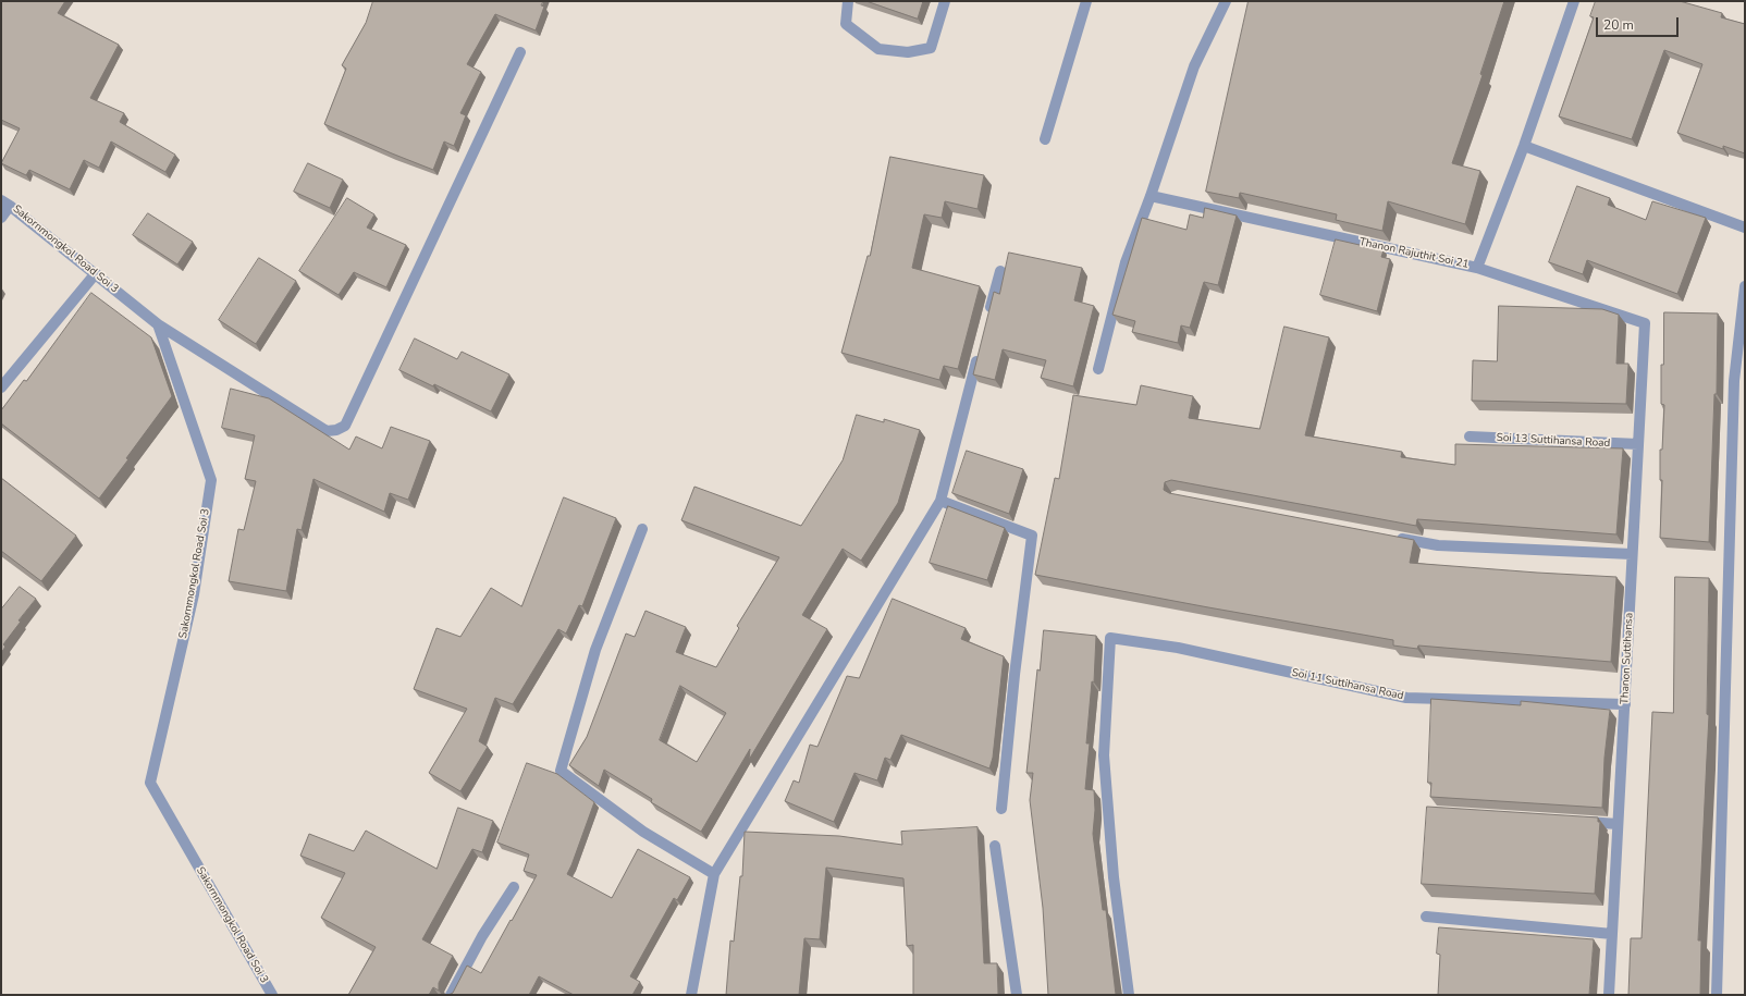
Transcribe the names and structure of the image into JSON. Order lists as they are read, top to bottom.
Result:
{
  "streets": {
    "street": [
      "Sakornmongkol Road Soi 3",
      "Thanon Rajuthit Soi 21",
      "Soi 13 Suttihansa Road",
      "Thanon Suttihansa",
      "Soi 11 Suttihansa Road"
    ]
  },
  "crossings": [
    ["Thanon Rajuthit Soi 21", "Thanon Suttihansa"],
    ["Soi 13 Suttihansa Road", "Thanon Suttihansa"],
    ["Thanon Suttihansa", "Soi 11 Suttihansa Road"]
  ],
  "scale_bar": "20 m"
}
